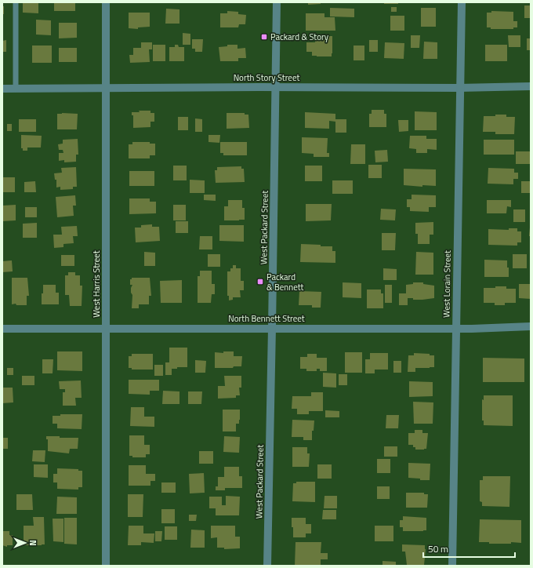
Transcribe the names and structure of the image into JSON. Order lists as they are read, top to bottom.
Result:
{
  "streets": {
    "street": [
      "North Story Street",
      "West Packard Street",
      "West Harris Street",
      "West Lorain Street",
      "North Bennett Street"
    ]
  },
  "crossings": [
    ["North Story Street", "West Packard Street"],
    ["North Story Street", "West Harris Street"],
    ["North Story Street", "West Lorain Street"],
    ["West Packard Street", "North Bennett Street"],
    ["West Harris Street", "North Bennett Street"],
    ["West Lorain Street", "North Bennett Street"]
  ],
  "places": {
    "transit": ["Packard & Story", "Packard & Bennett"]
  },
  "scale_bar": "50 m",
  "north": "right"
}
